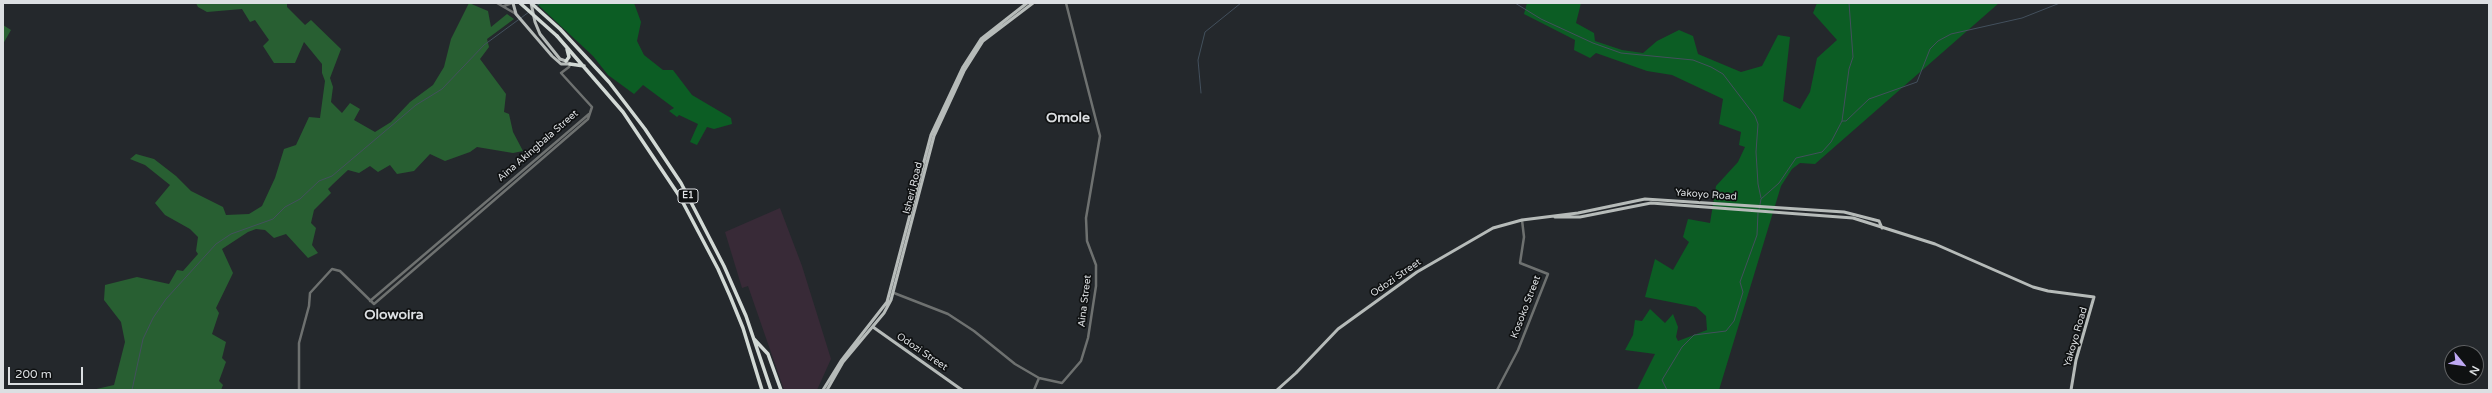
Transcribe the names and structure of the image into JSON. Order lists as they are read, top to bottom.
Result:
{
  "streets": {
    "highway": ["E1"],
    "main road": ["Isheri Road", "Yakoyo Road", "Odozi Street"],
    "street": ["Aina Akingbala Street", "Aina Street", "Kosoko Street"]
  },
  "crossings": [
    ["Isheri Road", "Odozi Street"],
    ["Isheri Road", "Aina Street"],
    ["Yakoyo Road", "Odozi Street"],
    ["Odozi Street", "Kosoko Street"]
  ],
  "districts": ["Omole", "Olowoira"],
  "scale_bar": "200 m",
  "north": "bottom right"
}
